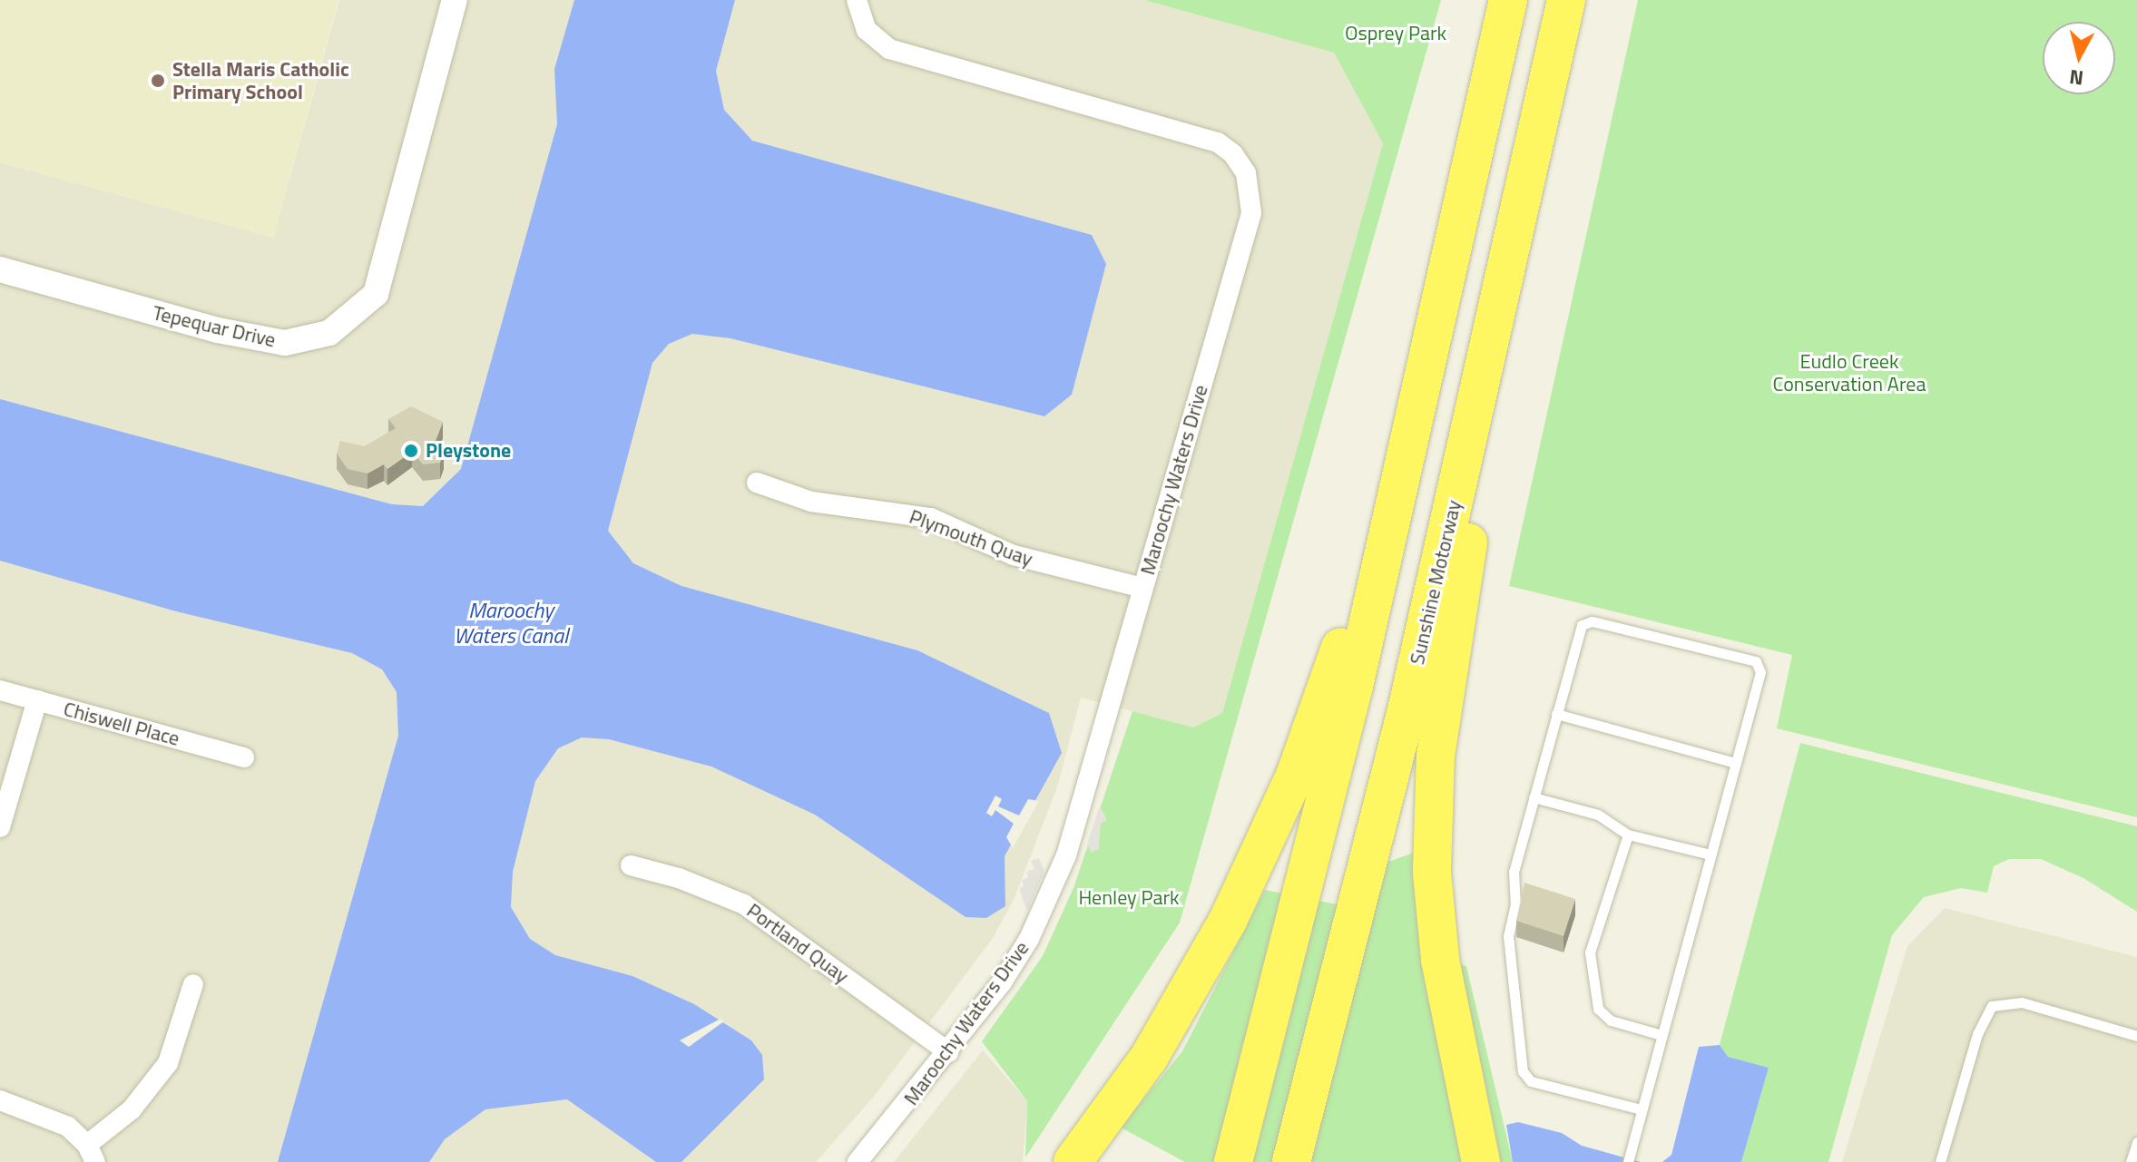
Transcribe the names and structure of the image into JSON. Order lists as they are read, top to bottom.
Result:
{
  "streets": {
    "highway": ["Sunshine Motorway"],
    "street": [
      "Tepequar Drive",
      "Maroochy Waters Drive",
      "Plymouth Quay",
      "Chiswell Place",
      "Portland Quay"
    ]
  },
  "crossings": [
    ["Maroochy Waters Drive", "Plymouth Quay"],
    ["Maroochy Waters Drive", "Portland Quay"]
  ],
  "water": ["Maroochy Waters Canal"],
  "parks": ["Osprey Park", "Eudlo Creek Conservation Area", "Henley Park"],
  "places": ["Stella Maris Catholic Primary School", "Pleystone"],
  "north": "bottom"
}
